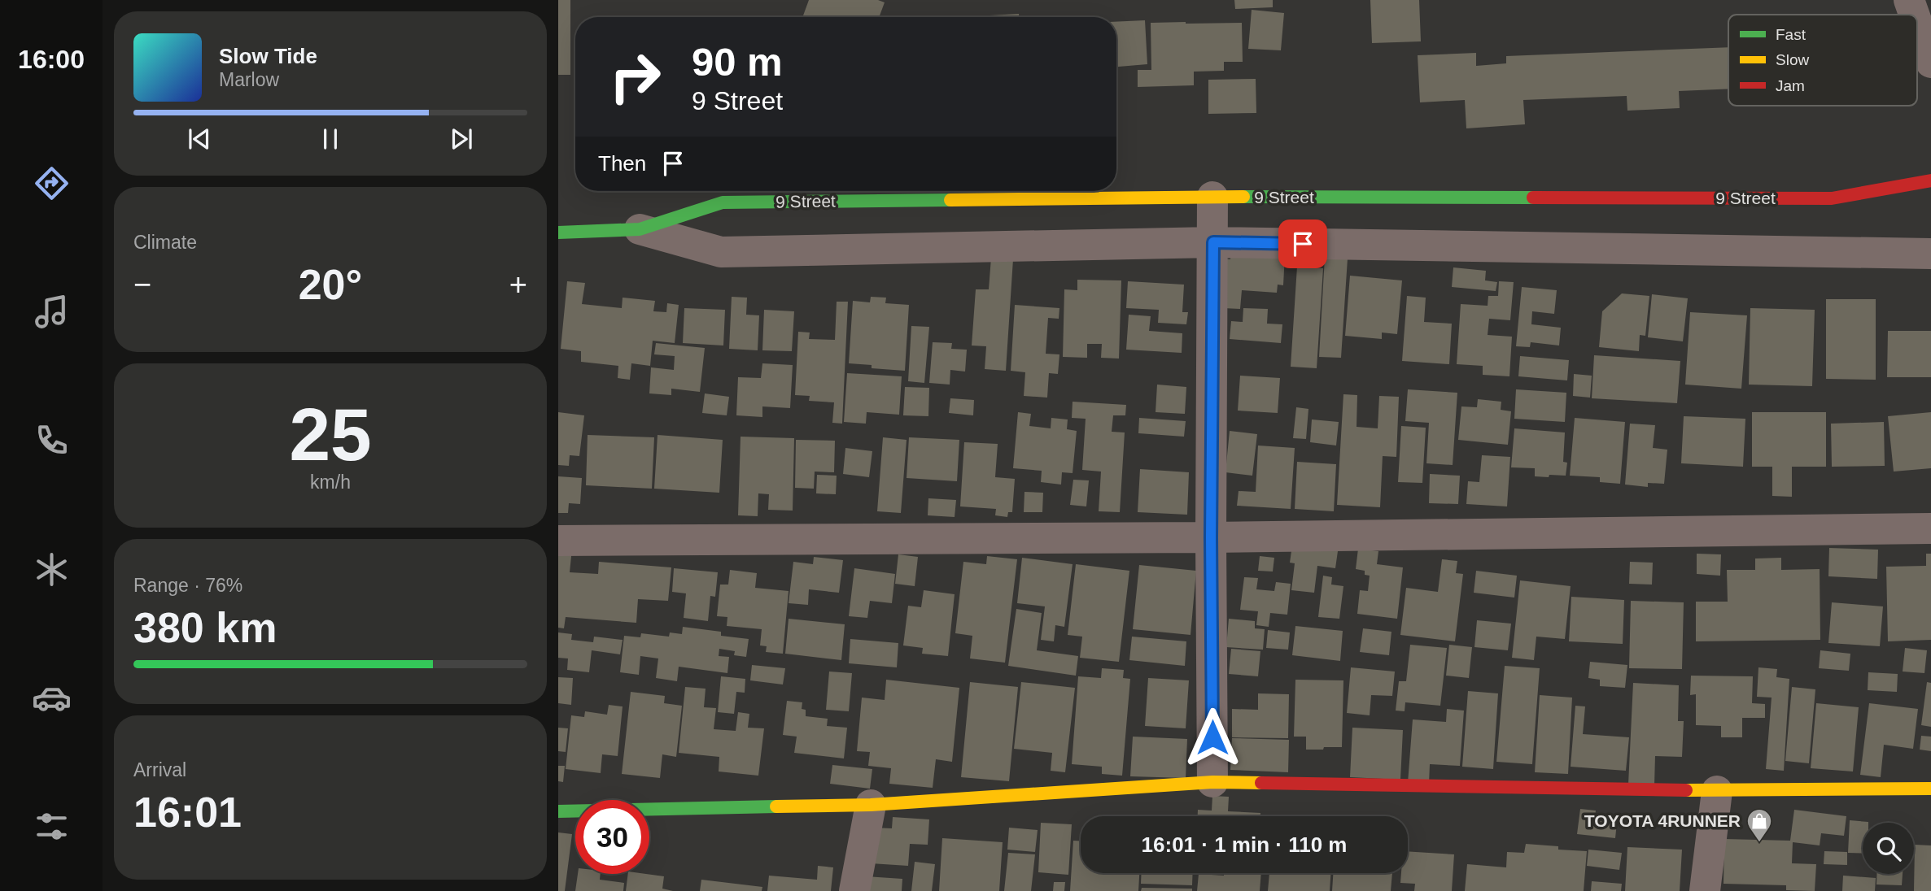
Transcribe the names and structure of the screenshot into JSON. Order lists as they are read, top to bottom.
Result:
{
  "streets": {
    "street": ["9 Street"]
  },
  "places": {
    "shop": ["TOYOTA 4RUNNER"]
  },
  "legend": ["Fast", "Slow", "Jam"],
  "page": {
    "tabs": "16:00",
    "turn": ["90 m", "9 Street"],
    "song": ["Slow Tide", "Marlow"],
    "then": "Then",
    "tile": [
      "Climate",
      ["25", "km/h"],
      ["Range · 76%", "380 km"],
      ["Arrival", "16:01"]
    ],
    "heat": ["−", "20°", "+"],
    "limit": "30",
    "trip": "16:01 · 1 min · 110 m"
  }
}
